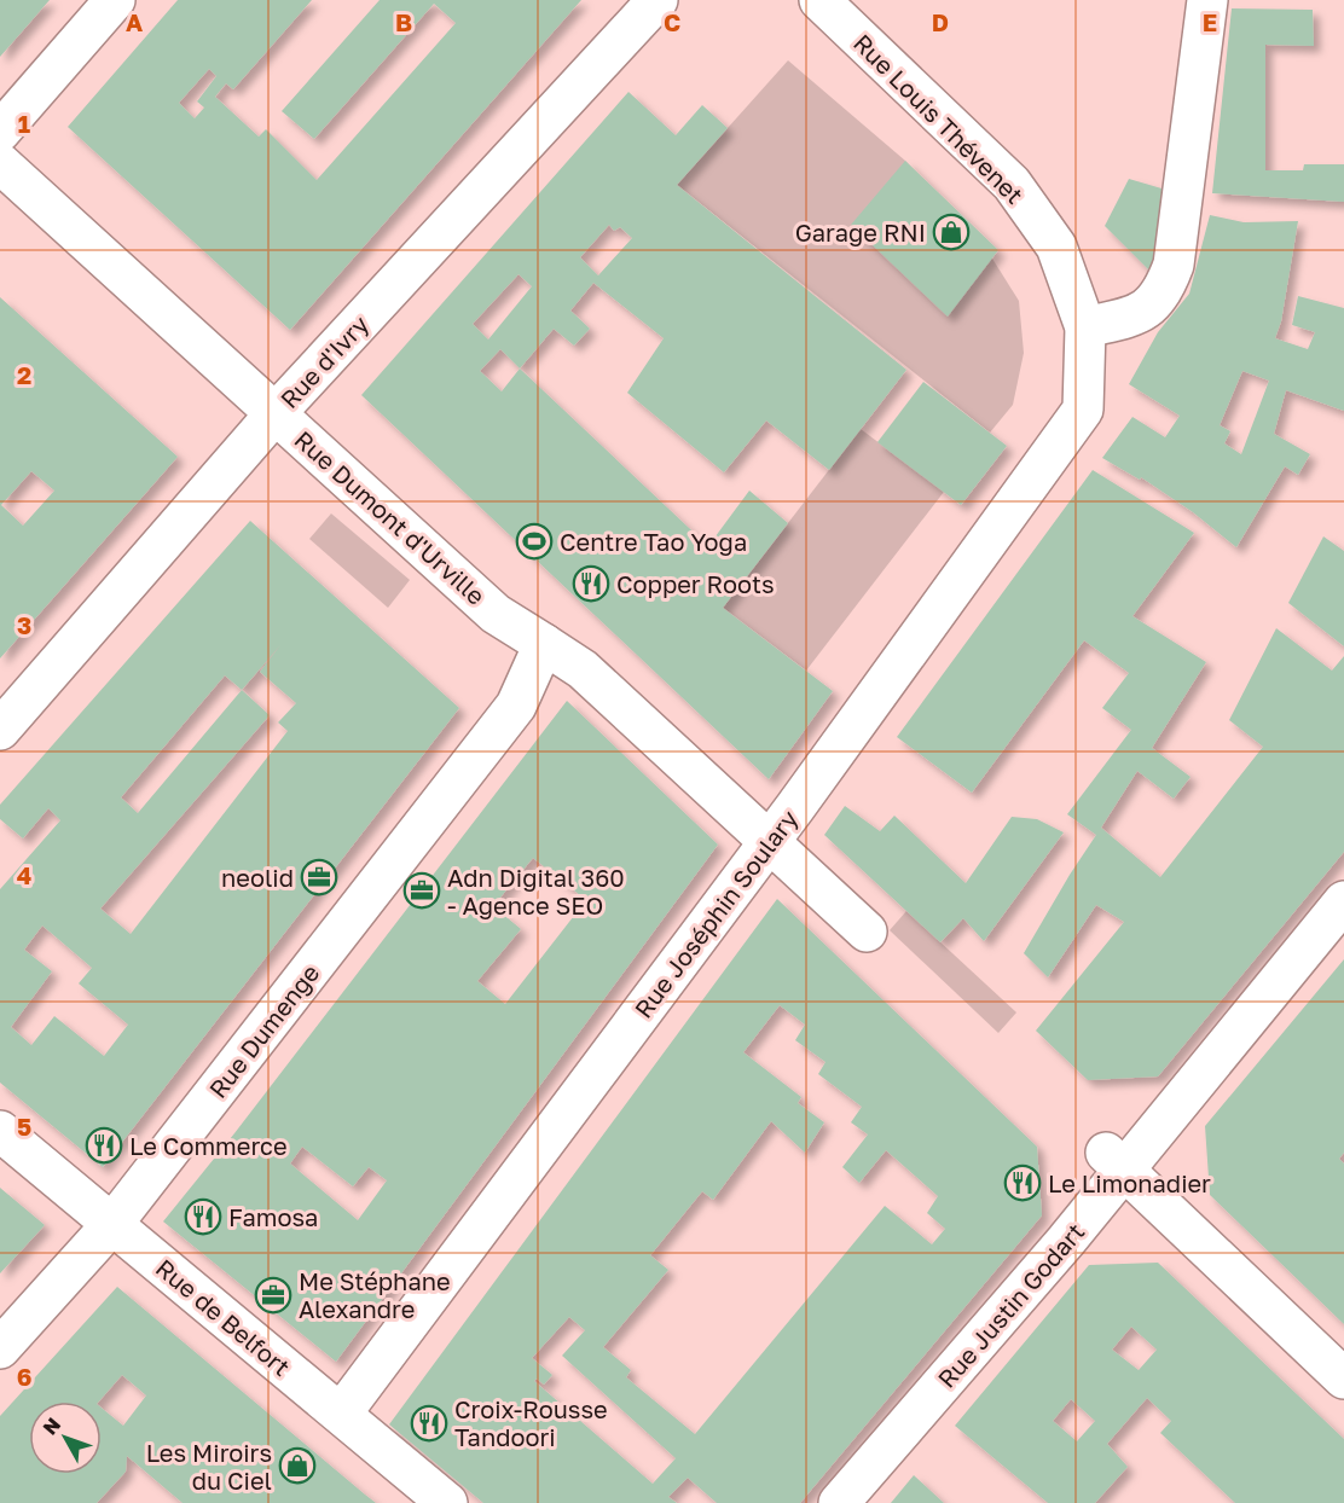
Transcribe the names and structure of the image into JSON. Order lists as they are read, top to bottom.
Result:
{
  "streets": {
    "street": [
      "Rue Louis Thévenet",
      "Rue d'Ivry",
      "Rue Dumont d'Urville",
      "Rue Joséphin Soulary",
      "Rue Dumenge",
      "Rue Justin Godart",
      "Rue de Belfort"
    ]
  },
  "crossings": [
    ["Rue Louis Thévenet", "Rue Joséphin Soulary"],
    ["Rue d'Ivry", "Rue Dumont d'Urville"],
    ["Rue Dumont d'Urville", "Rue Joséphin Soulary"],
    ["Rue Dumont d'Urville", "Rue Dumenge"],
    ["Rue Joséphin Soulary", "Rue de Belfort"],
    ["Rue Dumenge", "Rue de Belfort"]
  ],
  "places": {
    "shop": ["Garage RNI", "Les Miroirs du Ciel"],
    "sports": ["Centre Tao Yoga"],
    "restaurant": [
      "Copper Roots",
      "Le Commerce",
      "Le Limonadier",
      "Famosa",
      "Croix-Rousse Tandoori"
    ],
    "office": ["neolid", "Adn Digital 360 - Agence SEO", "Me Stéphane Alexandre"]
  },
  "north": "top left",
  "grid": {
    "columns": [
      "A",
      "B",
      "C",
      "D",
      "E"
    ],
    "rows": [
      "1",
      "2",
      "3",
      "4",
      "5",
      "6"
    ]
  }
}
